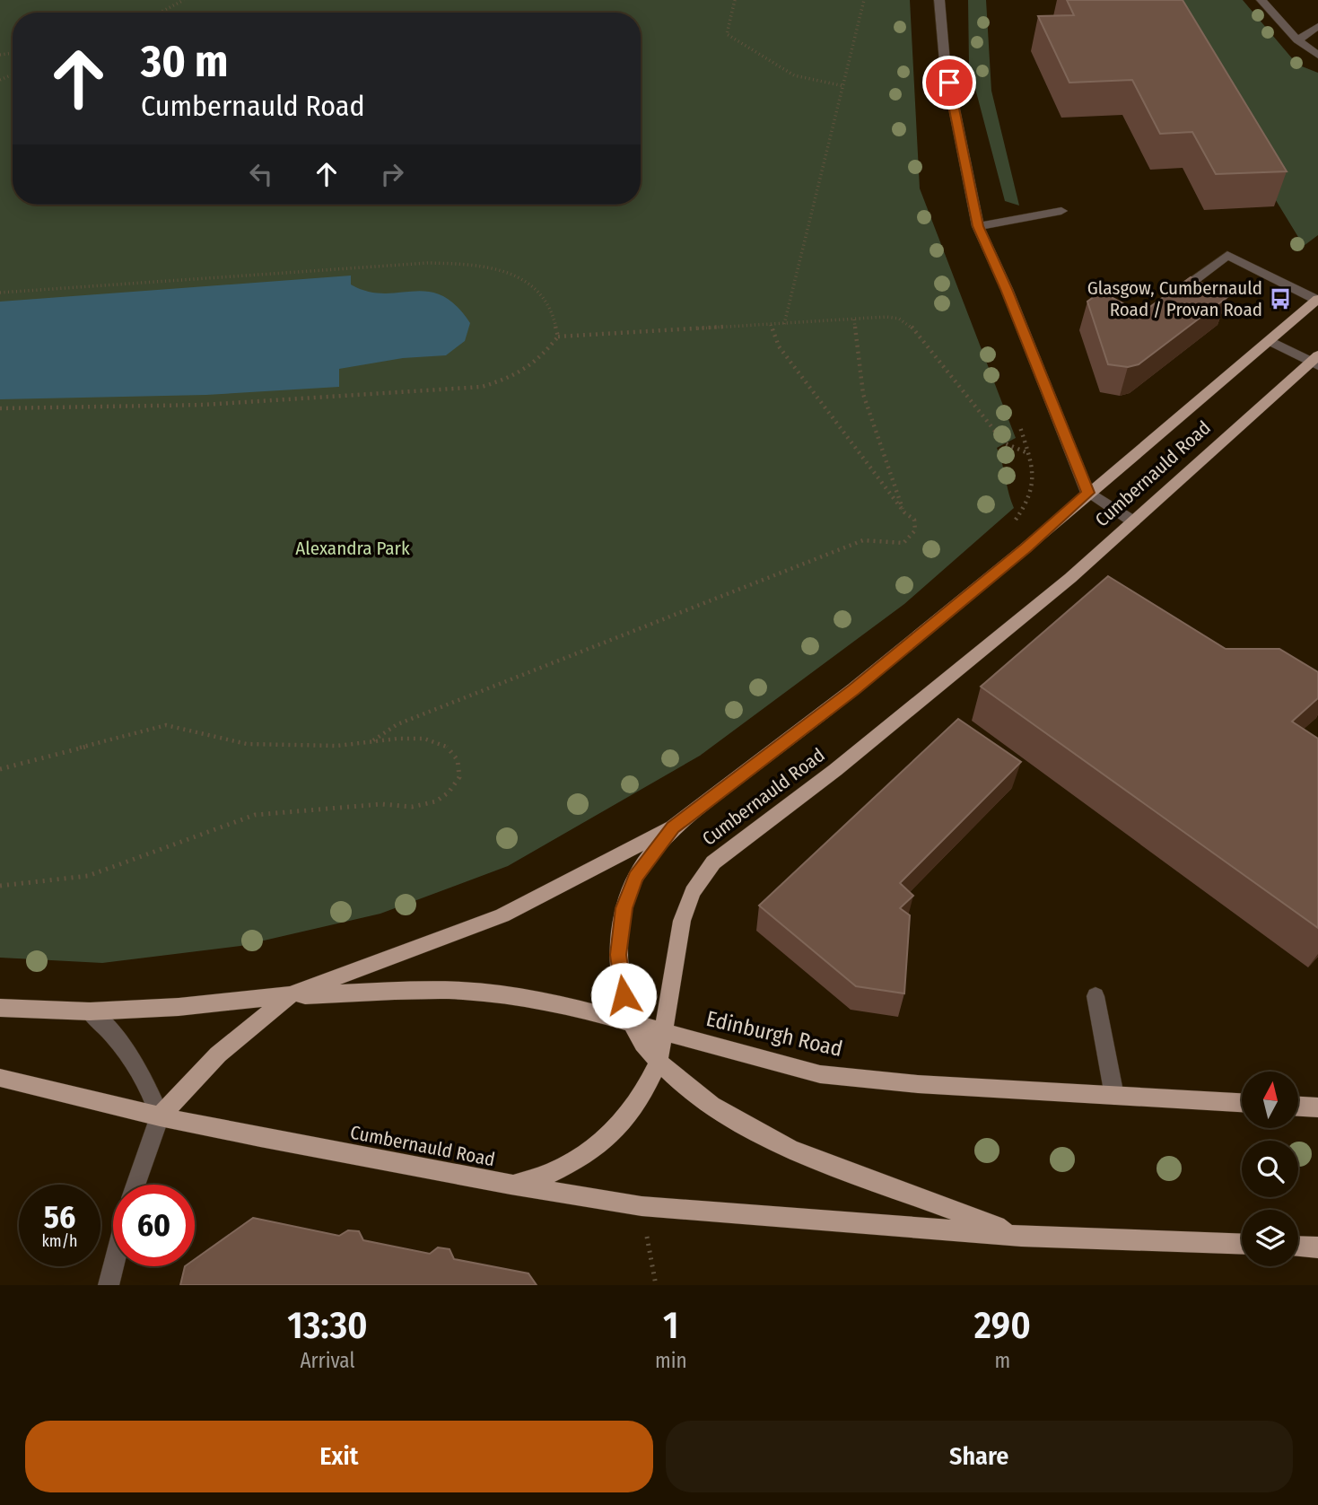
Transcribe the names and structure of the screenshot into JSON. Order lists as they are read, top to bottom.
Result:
{
  "streets": {
    "main road": ["Cumbernauld Road", "Edinburgh Road"]
  },
  "crossings": [
    ["Cumbernauld Road", "Edinburgh Road"]
  ],
  "parks": ["Alexandra Park"],
  "places": {
    "bus stop": ["Glasgow, Cumbernauld Road / Provan Road"]
  },
  "north": "top",
  "page": {
    "turn": ["30 m", "Cumbernauld Road"],
    "speed": "56 km/h",
    "limit": "60",
    "eta": [
      "13:30",
      "Arrival",
      "1",
      "min",
      "290",
      "m"
    ],
    "buttons": ["Exit", "Share"]
  }
}
